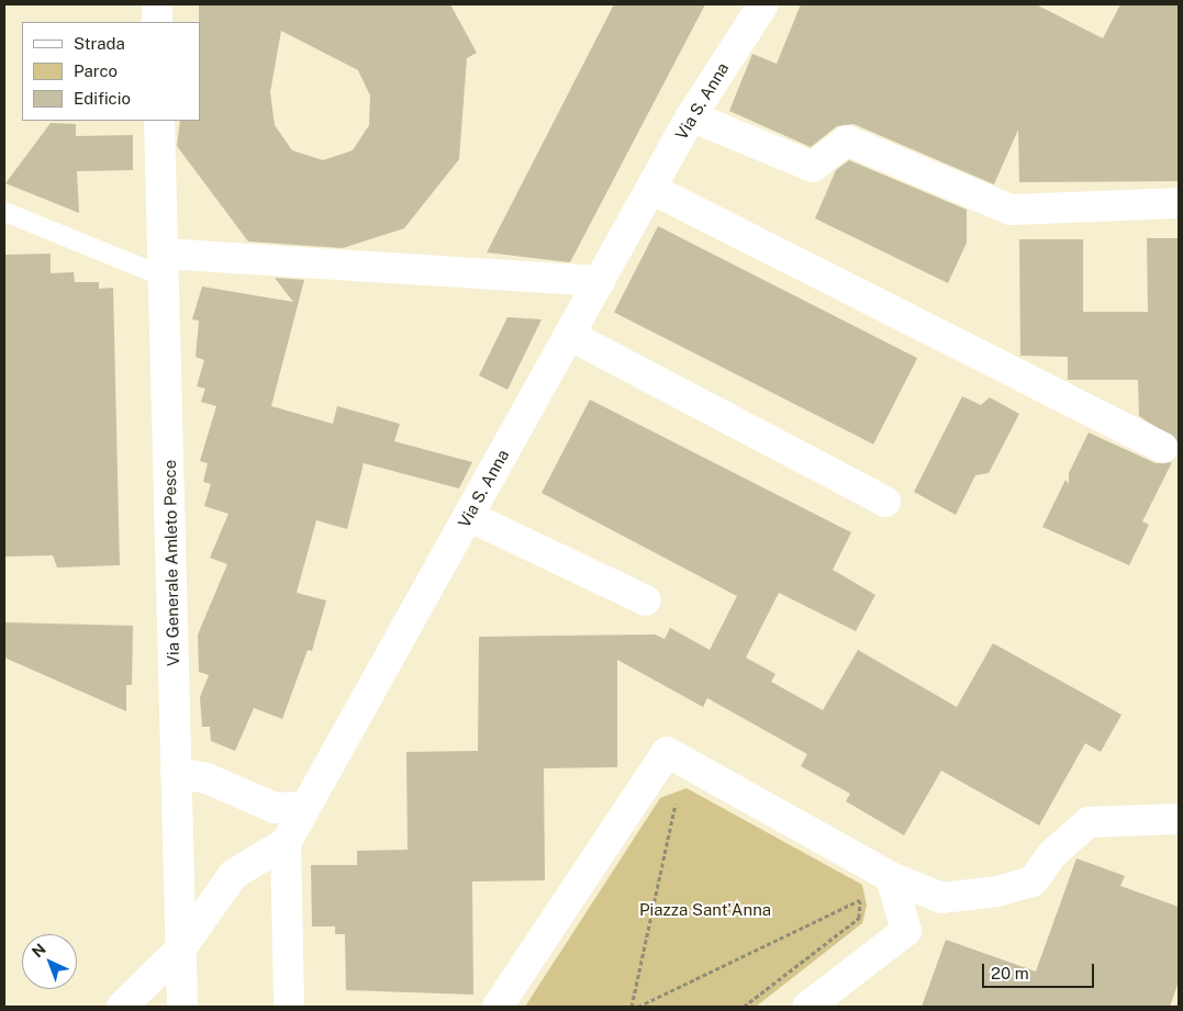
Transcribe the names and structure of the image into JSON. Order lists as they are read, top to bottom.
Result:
{
  "streets": {
    "street": ["Via S. Anna", "Via Generale Amleto Pesce"]
  },
  "parks": ["Piazza Sant'Anna"],
  "legend": ["Strada", "Parco", "Edificio"],
  "scale_bar": "20 m",
  "north": "top left"
}
